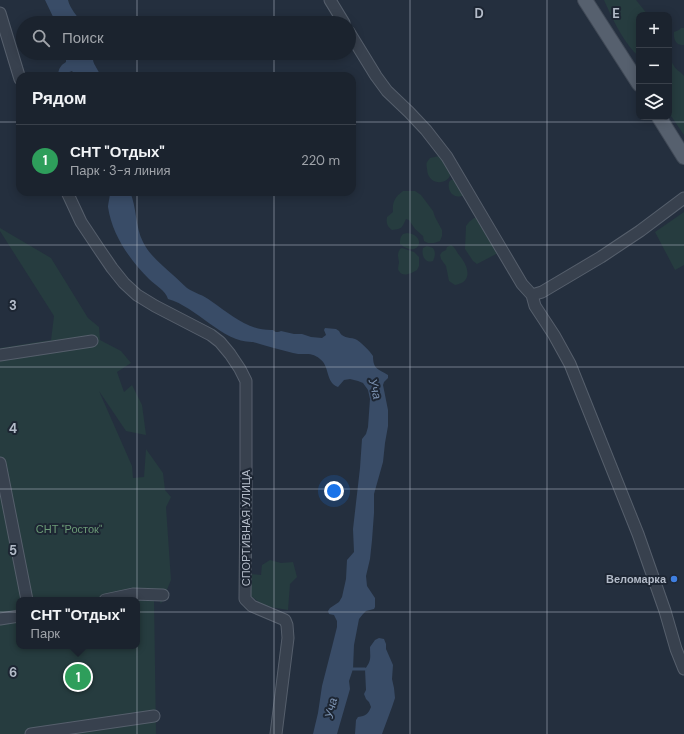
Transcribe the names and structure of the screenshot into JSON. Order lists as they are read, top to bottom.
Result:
{
  "streets": {
    "street": ["СПОРТИВНАЯ УЛИЦА"]
  },
  "water": ["Уча"],
  "parks": ["СНТ \"Росток\""],
  "places": ["Веломарка"],
  "page": {
    "map_buttons": ["+", "−"],
    "search": "Поиск",
    "heading": "Рядом",
    "list": [
      {
        "mark": "1",
        "name": "СНТ \"Отдых\"",
        "note": "Парк · 3-я линия",
        "value": "220 m"
      }
    ],
    "popup": ["СНТ \"Отдых\"", "Парк"],
    "pins": "1"
  },
  "grid": {
    "columns": ["D", "E"],
    "rows": [
      "3",
      "4",
      "5",
      "6"
    ]
  }
}
